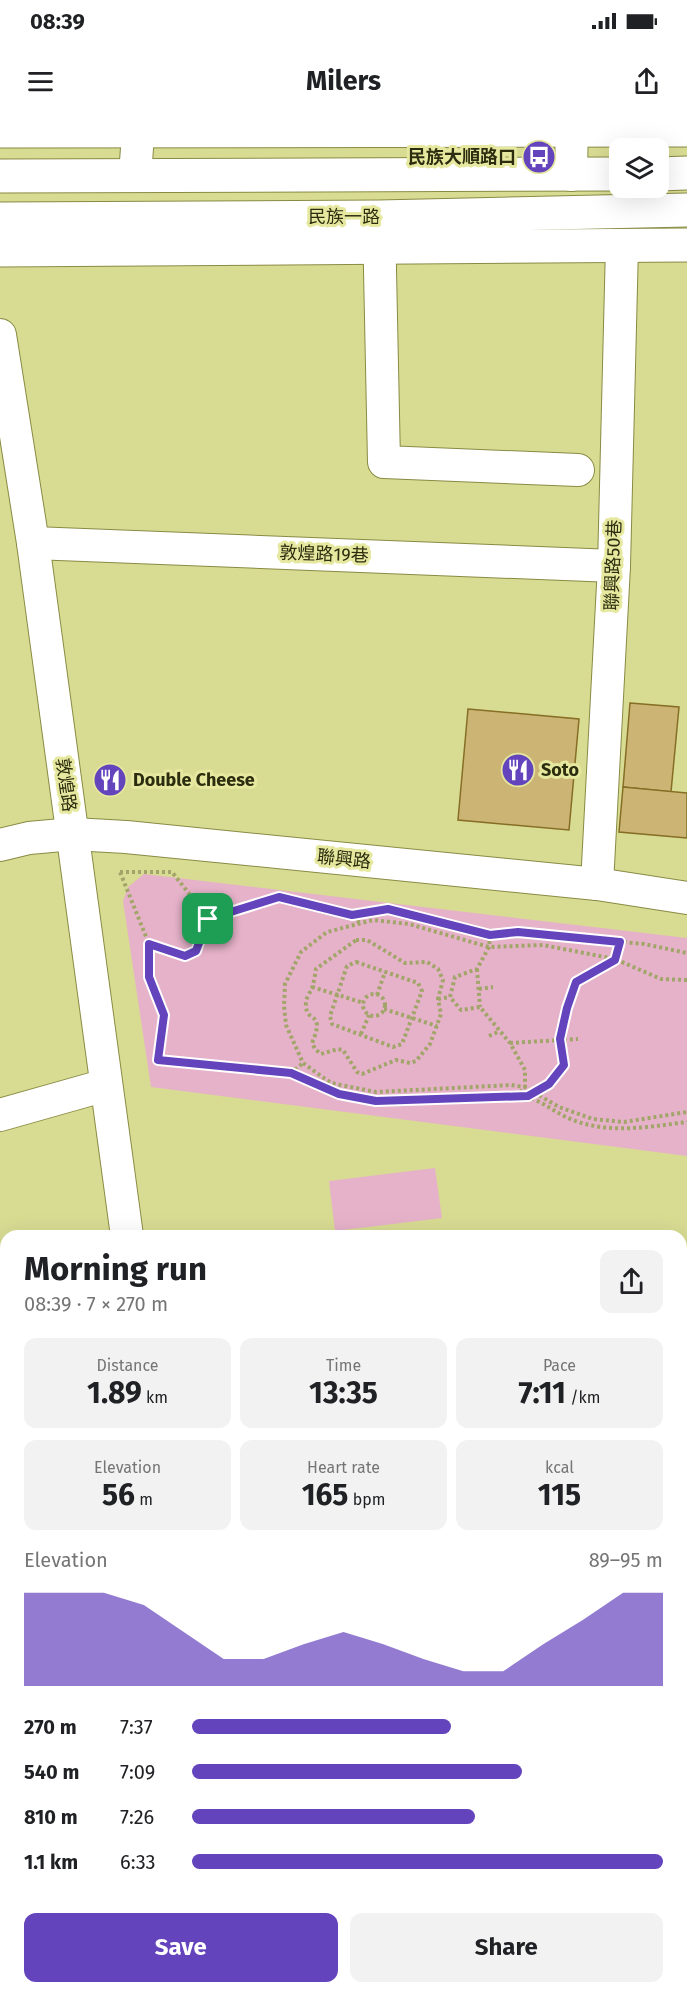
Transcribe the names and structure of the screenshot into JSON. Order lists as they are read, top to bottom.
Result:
{
  "streets": {
    "main road": ["民族一路"],
    "street": [
      "敦煌路19巷",
      "聯興路50巷",
      "敦煌路",
      "聯興路"
    ]
  },
  "crossings": [
    ["民族一路", "聯興路50巷"],
    ["敦煌路19巷", "聯興路50巷"],
    ["敦煌路19巷", "敦煌路"],
    ["聯興路50巷", "聯興路"],
    ["敦煌路", "聯興路"]
  ],
  "places": {
    "bus stop": ["民族大順路口"],
    "restaurant": ["Soto", "Double Cheese"]
  },
  "page": {
    "status": "08:39",
    "header": "Milers",
    "heading": ["Morning run", "08:39 · 7 × 270 m"],
    "stats": [
      ["Distance", "1.89 km"],
      ["Time", "13:35"],
      ["Pace", "7:11 /km"],
      ["Elevation", "56 m"],
      ["Heart rate", "165 bpm"],
      ["kcal", "115"]
    ],
    "chart": ["Elevation", "89–95 m"],
    "list": [
      {
        "name": "270 m",
        "note": "7:37"
      },
      {
        "name": "540 m",
        "note": "7:09"
      },
      {
        "name": "810 m",
        "note": "7:26"
      },
      {
        "name": "1.1 km",
        "note": "6:33"
      }
    ],
    "buttons": ["Save", "Share"]
  }
}
